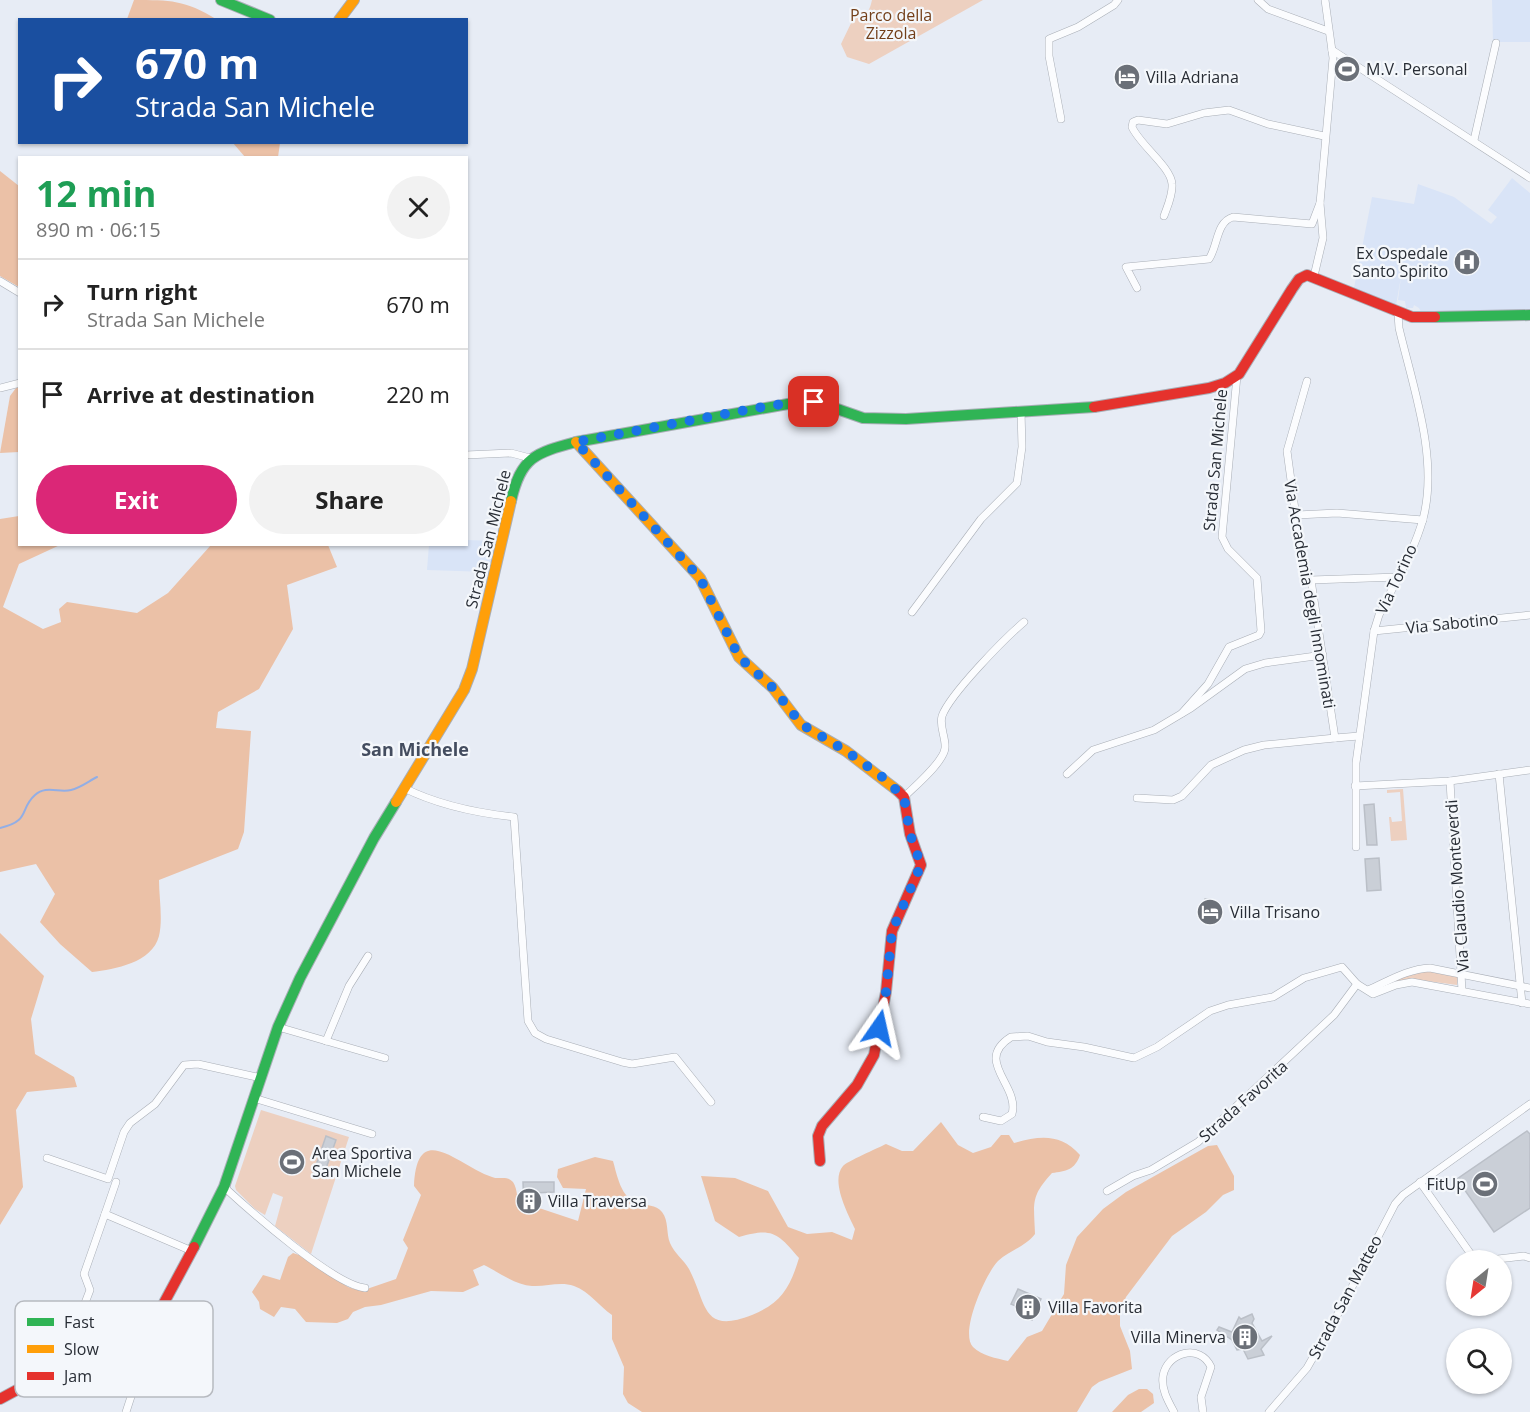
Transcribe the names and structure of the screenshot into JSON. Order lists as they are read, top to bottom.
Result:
{
  "streets": {
    "street": [
      "Strada San Michele",
      "Via Torino",
      "Via Accademia degli Innominati",
      "Via Sabotino",
      "Via Claudio Monteverdi",
      "Strada Favorita",
      "Strada San Matteo"
    ]
  },
  "crossings": [
    ["Via Torino", "Via Sabotino"]
  ],
  "districts": ["San Michele"],
  "parks": ["Parco della Zizzola"],
  "places": {
    "sports": ["M.V. Personal", "Area Sportiva San Michele", "FitUp"],
    "hotel": ["Villa Adriana", "Villa Trisano"],
    "hospital": ["Ex Ospedale Santo Spirito"],
    "building": ["Villa Traversa", "Villa Favorita", "Villa Minerva"]
  },
  "legend": ["Fast", "Slow", "Jam"],
  "north": "bottom left",
  "page": {
    "turn": ["670 m", "Strada San Michele"],
    "heading": ["12 min", "890 m · 06:15"],
    "list": [
      {
        "name": "Turn right",
        "note": "Strada San Michele",
        "value": "670 m"
      },
      {
        "name": "Arrive at destination",
        "value": "220 m"
      }
    ],
    "buttons": ["Exit", "Share"]
  }
}
